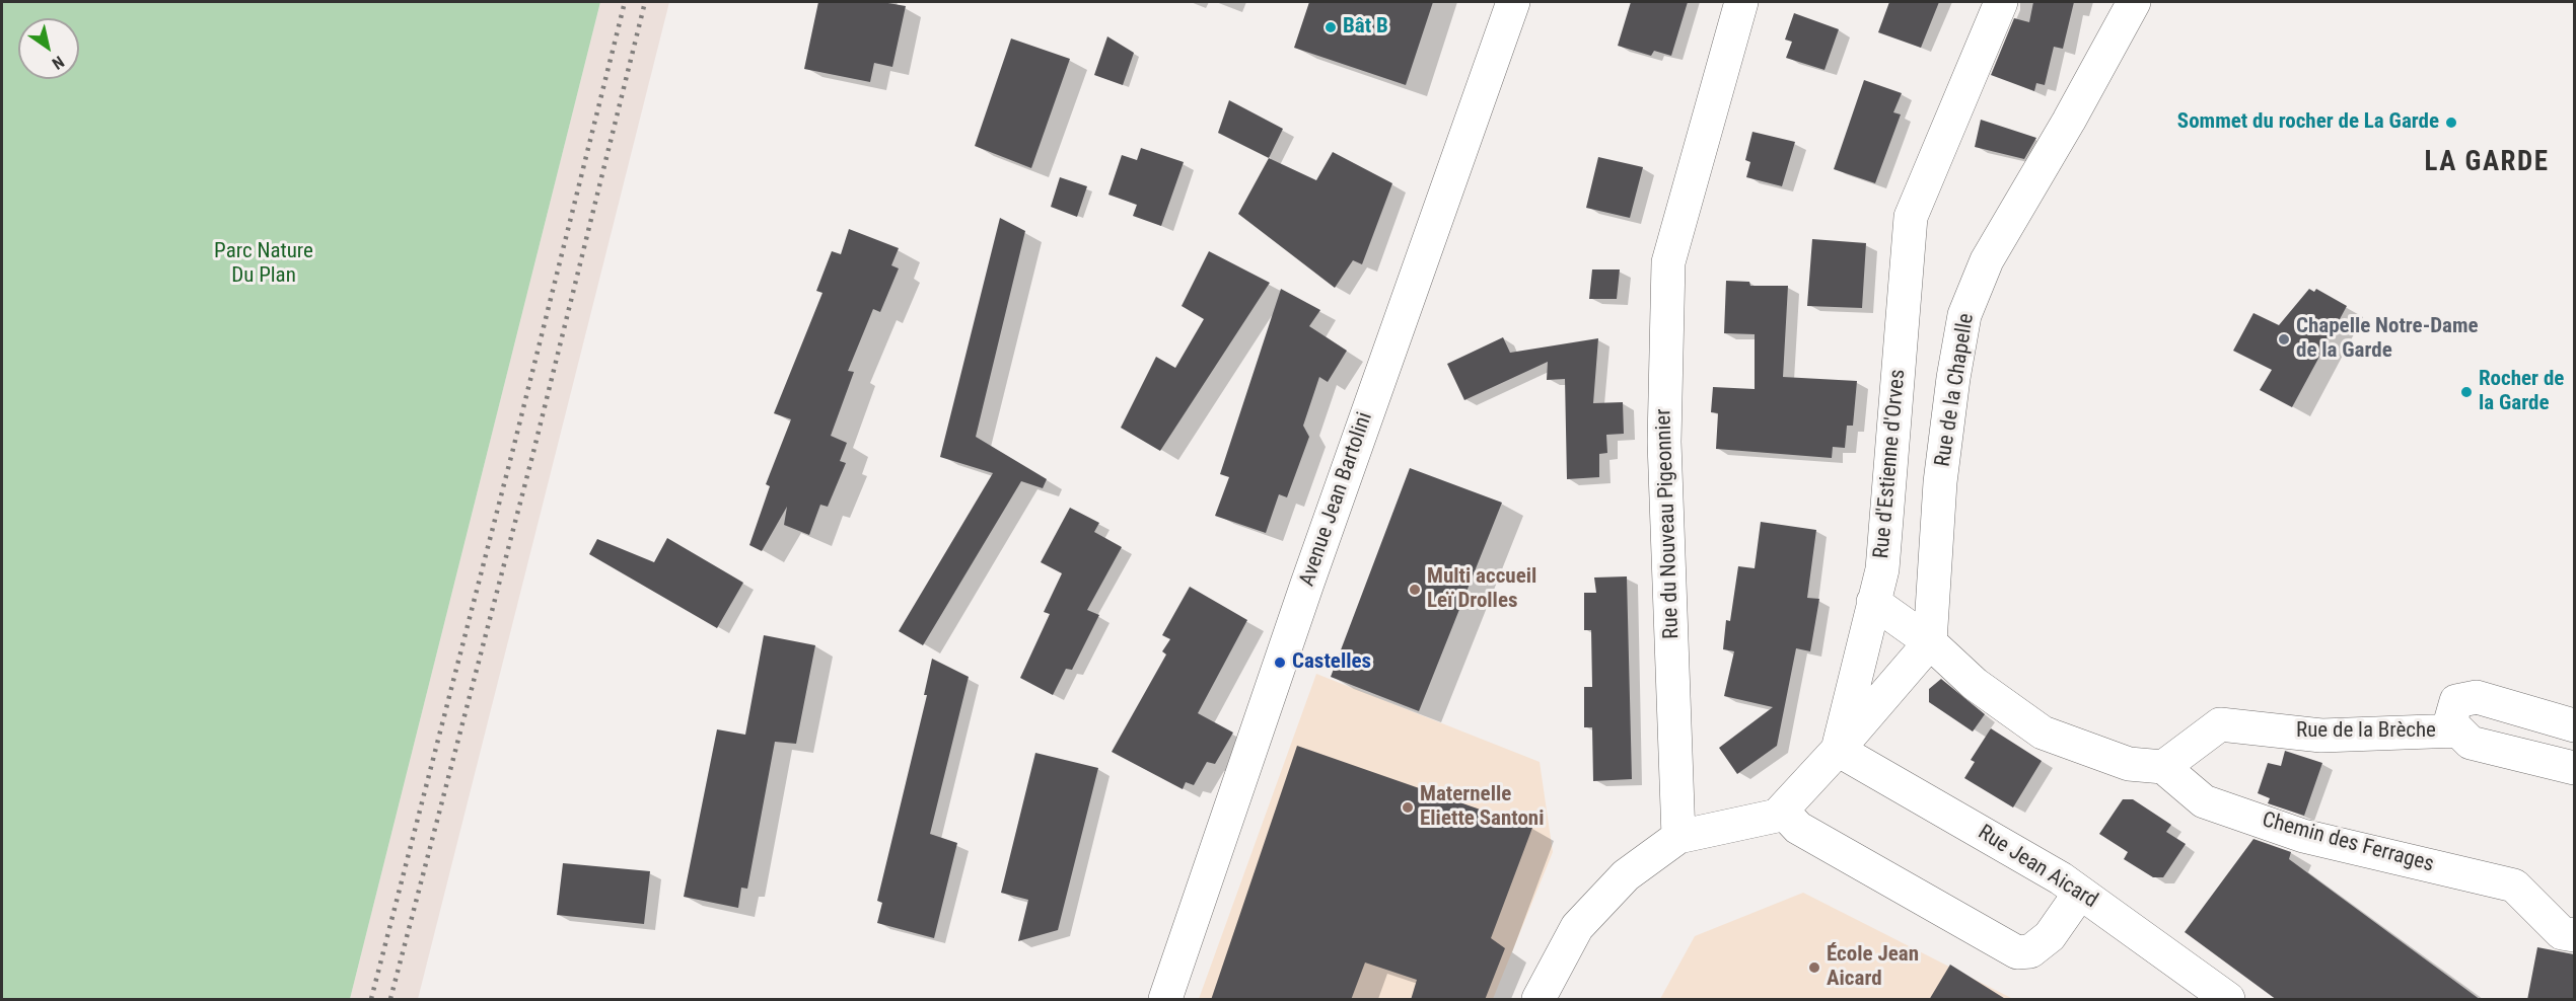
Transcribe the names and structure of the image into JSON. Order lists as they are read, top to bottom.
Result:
{
  "streets": {
    "street": [
      "Rue de la Chapelle",
      "Rue d'Estienne d'Orves",
      "Avenue Jean Bartolini",
      "Rue du Nouveau Pigeonnier",
      "Rue de la Brèche",
      "Chemin des Ferrages",
      "Rue Jean Aicard"
    ]
  },
  "crossings": [
    ["Rue d'Estienne d'Orves", "Rue du Nouveau Pigeonnier"],
    ["Rue d'Estienne d'Orves", "Rue Jean Aicard"],
    ["Rue de la Brèche", "Chemin des Ferrages"]
  ],
  "districts": ["LA GARDE"],
  "parks": ["Parc Nature Du Plan"],
  "places": [
    "Bât B",
    "Sommet du rocher de La Garde",
    "Chapelle Notre-Dame de la Garde",
    "Rocher de la Garde",
    "Multi accueil Leï Drolles",
    "Castelles",
    "Maternelle Eliette Santoni",
    "École Jean Aicard"
  ],
  "north": "bottom right"
}
